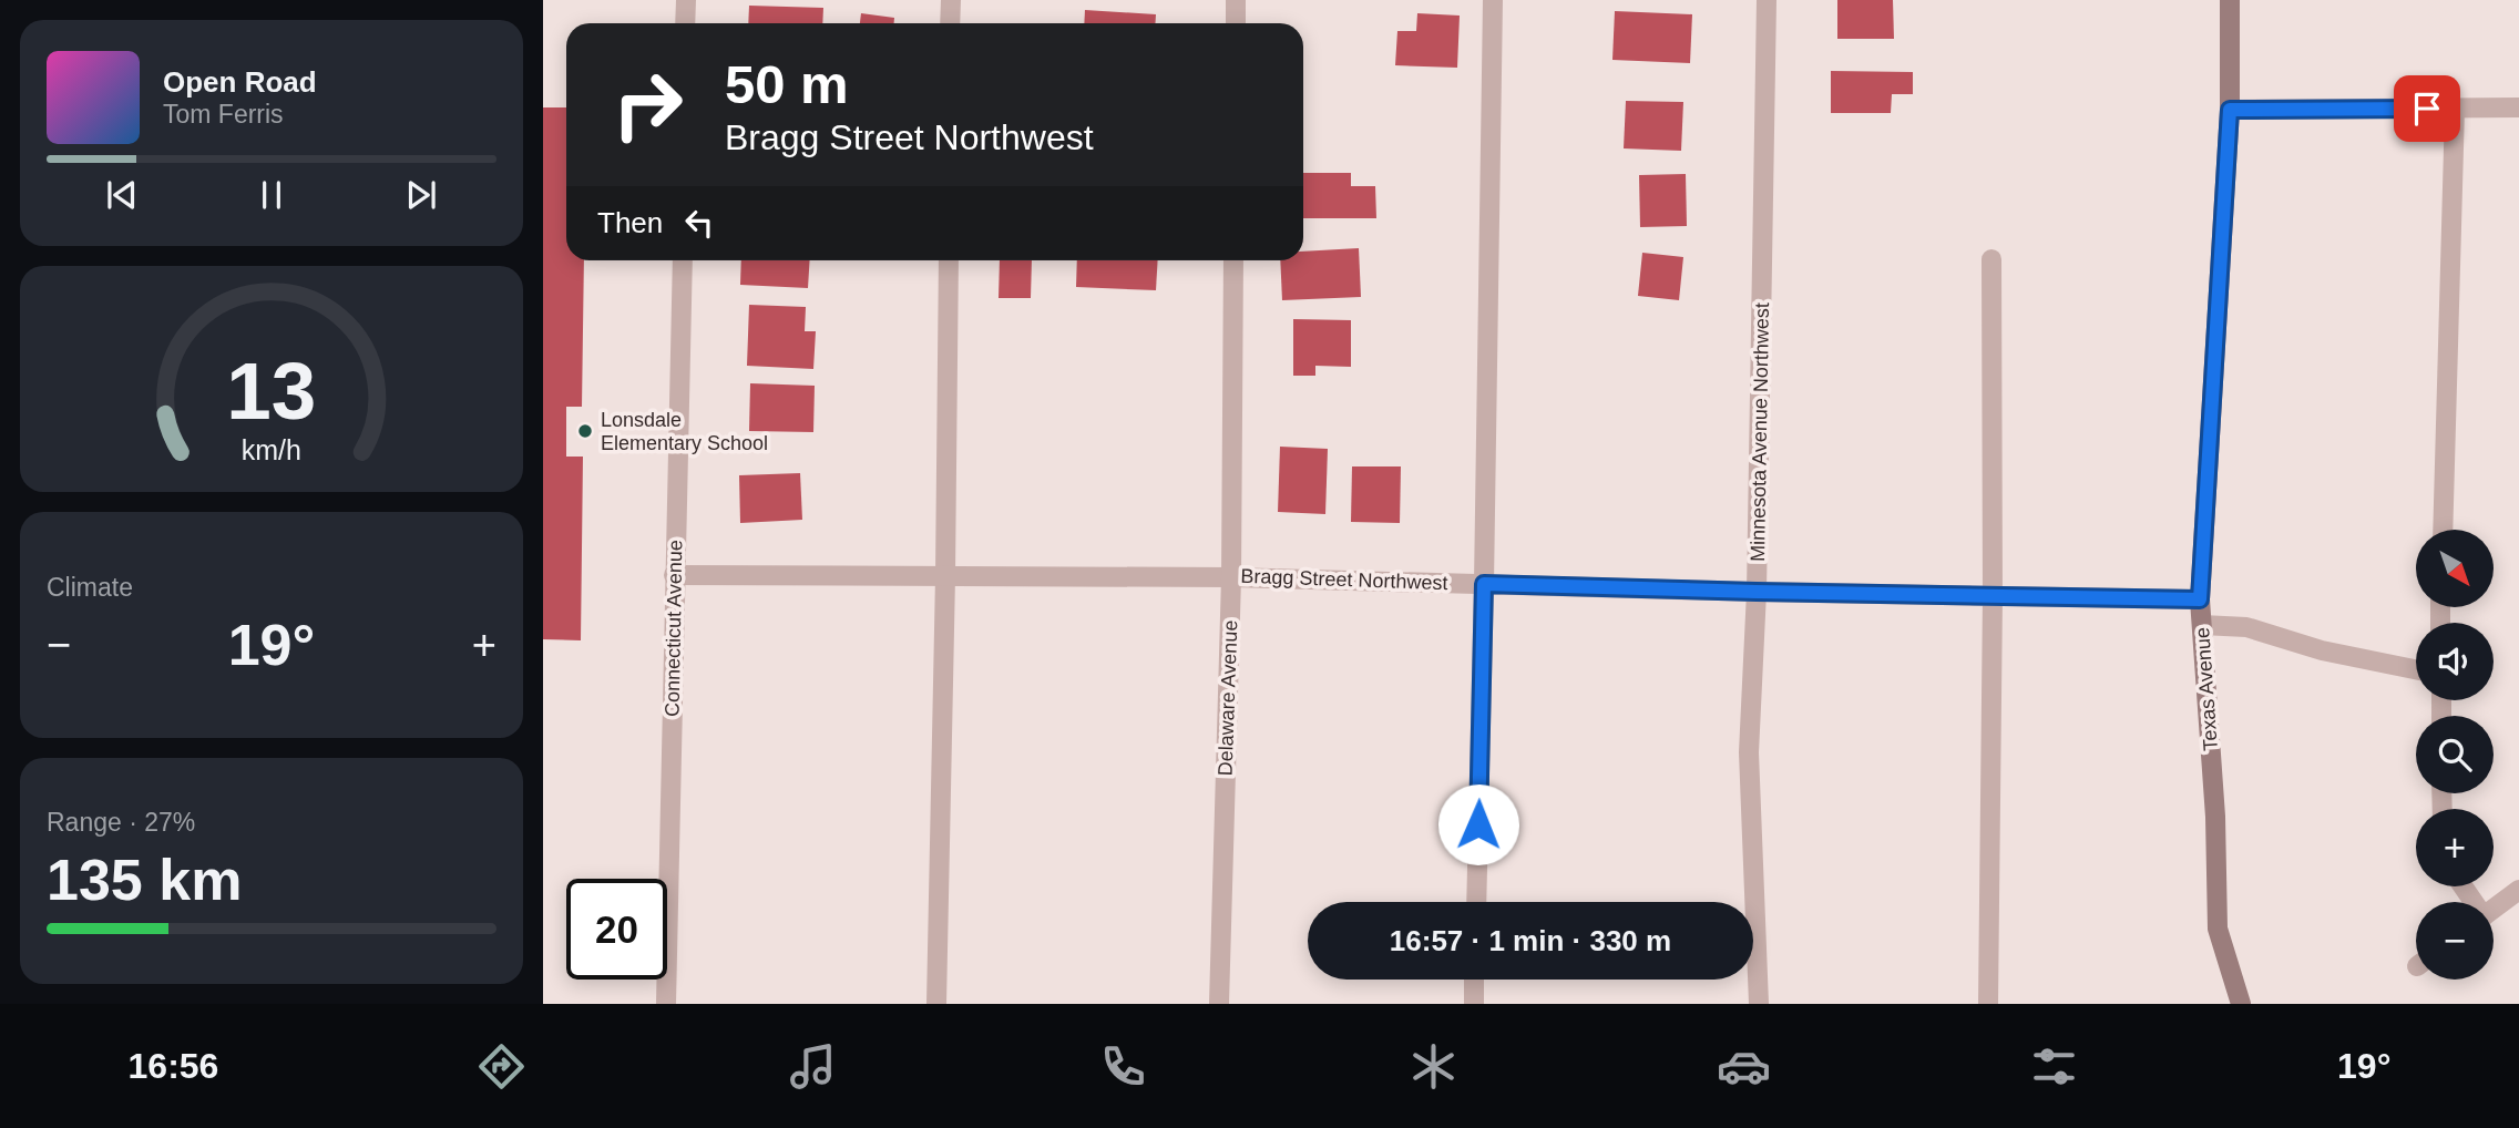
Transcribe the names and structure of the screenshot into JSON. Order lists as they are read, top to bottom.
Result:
{
  "streets": {
    "street": [
      "Minnesota Avenue Northwest",
      "Bragg Street Northwest",
      "Connecticut Avenue",
      "Texas Avenue",
      "Delaware Avenue"
    ]
  },
  "crossings": [
    ["Minnesota Avenue Northwest", "Bragg Street Northwest"],
    ["Bragg Street Northwest", "Connecticut Avenue"],
    ["Bragg Street Northwest", "Texas Avenue"],
    ["Bragg Street Northwest", "Delaware Avenue"]
  ],
  "places": ["Lonsdale Elementary School"],
  "north": "bottom right",
  "page": {
    "turn": ["50 m", "Bragg Street Northwest"],
    "song": ["Open Road", "Tom Ferris"],
    "then": "Then",
    "tile": [
      "Climate",
      ["Range · 27%", "135 km"]
    ],
    "map_buttons": ["+", "−"],
    "heat": ["−", "19°", "+"],
    "limit": "20",
    "trip": "16:57 · 1 min · 330 m",
    "tabs": ["16:56", "19°"],
    "gauge": ["13", "km/h"]
  }
}
